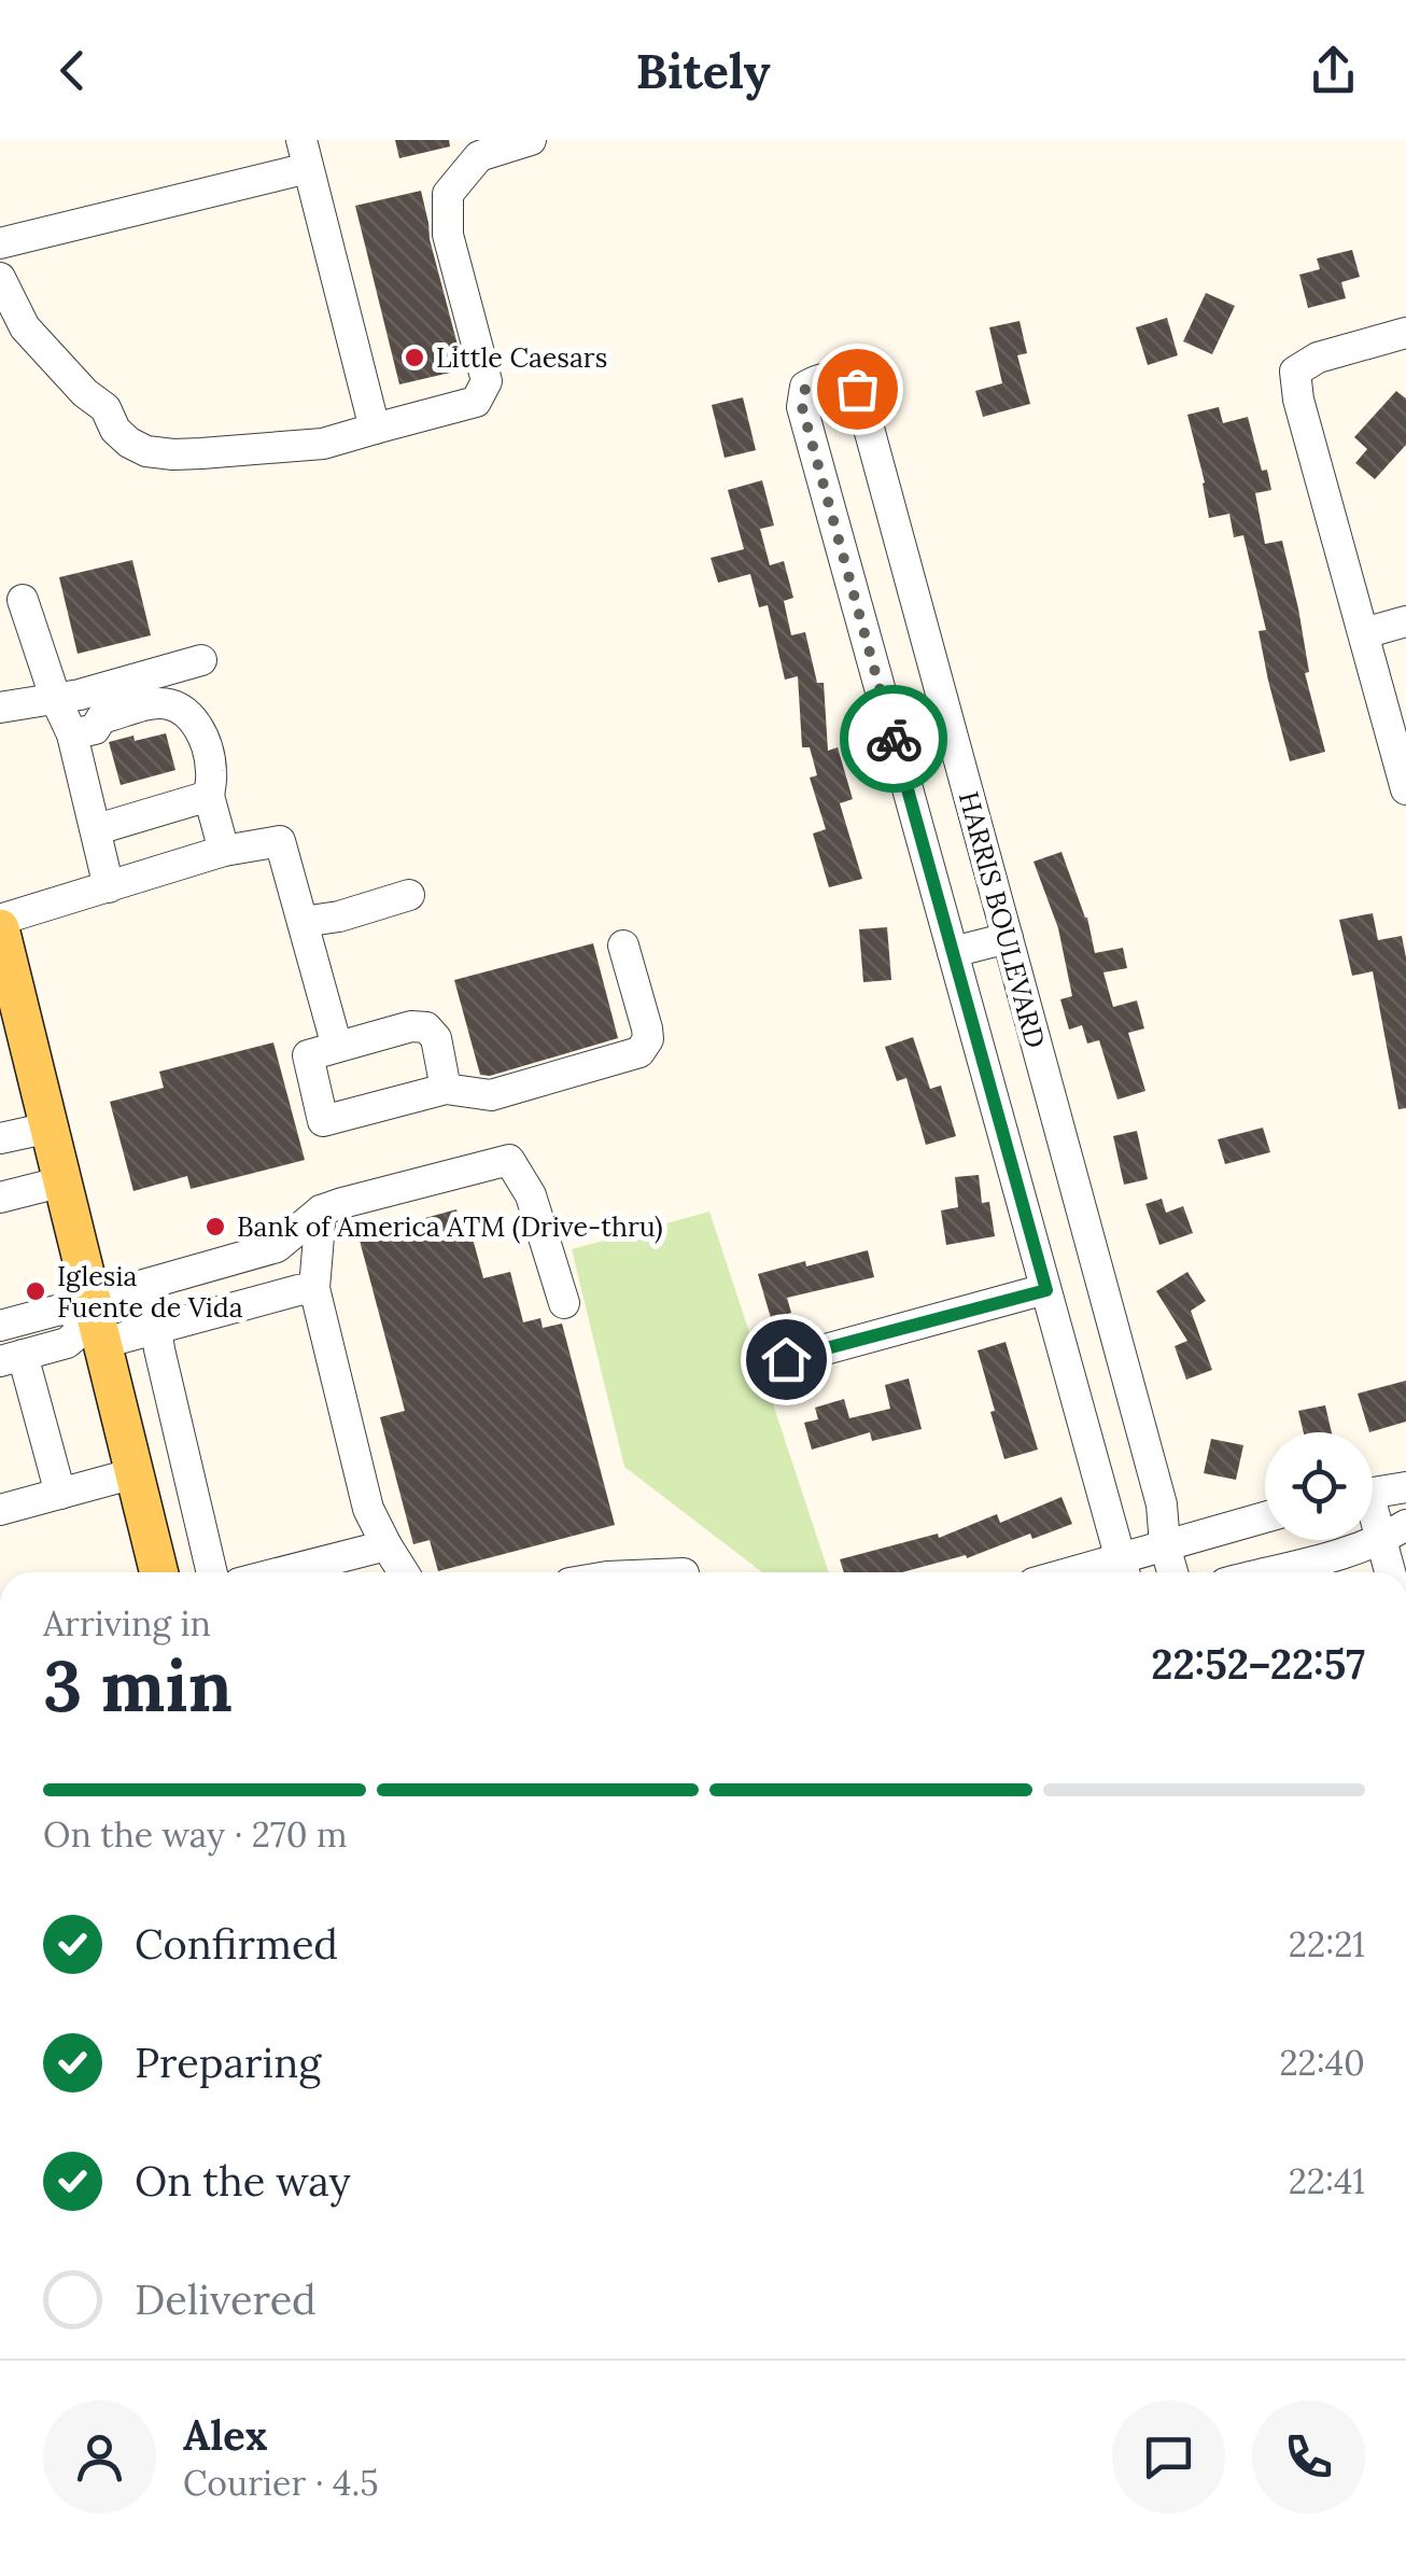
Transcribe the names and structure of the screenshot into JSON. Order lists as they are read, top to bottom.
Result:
{
  "streets": {
    "street": ["HARRIS BOULEVARD"]
  },
  "places": ["Little Caesars", "Bank of America ATM (Drive-thru)", "Iglesia Fuente de Vida"],
  "page": {
    "header": "Bitely",
    "heading": ["3 min", "Arriving in", "22:52–22:57"],
    "panel": ["Alex", "Courier · 4.5"],
    "bar": "On the way · 270 m",
    "list": [
      ["Confirmed", "22:21"],
      ["Preparing", "22:40"],
      ["On the way", "22:41"],
      "Delivered"
    ]
  }
}
